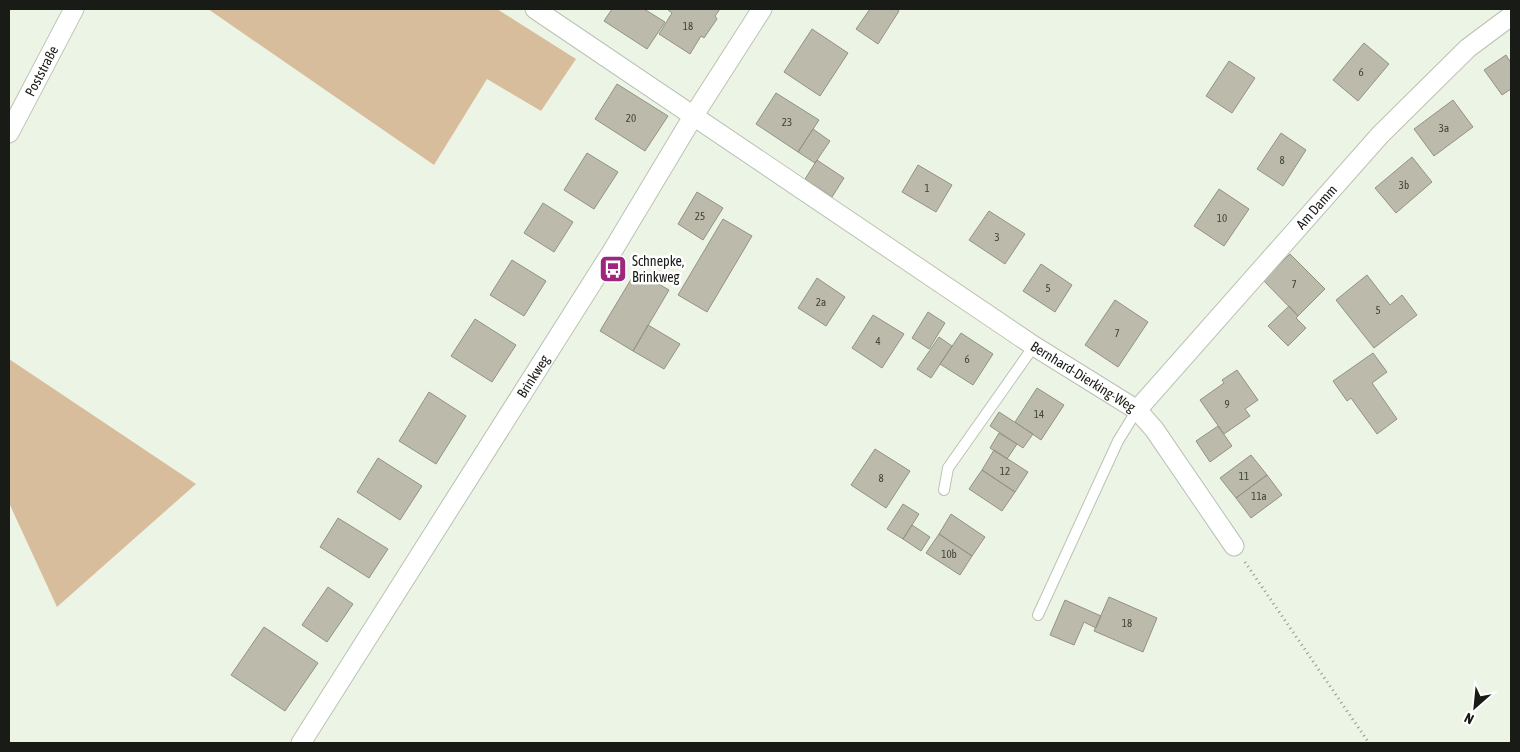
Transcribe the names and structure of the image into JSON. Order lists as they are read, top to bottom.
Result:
{
  "streets": {
    "street": [
      "Poststraße",
      "Am Damm",
      "Brinkweg",
      "Bernhard-Dierking-Weg"
    ]
  },
  "crossings": [
    ["Am Damm", "Bernhard-Dierking-Weg"],
    ["Brinkweg", "Bernhard-Dierking-Weg"]
  ],
  "places": {
    "bus stop": ["Schnepke, Brinkweg"]
  },
  "house_numbers": [
    "18",
    "6",
    "20",
    "23",
    "3a",
    "8",
    "3b",
    "1",
    "25",
    "10",
    "3",
    "7",
    "5",
    "2a",
    "5",
    "7",
    "4",
    "6",
    "9",
    "14",
    "12",
    "11",
    "8",
    "11a",
    "10b",
    "18"
  ],
  "north": "bottom left"
}
